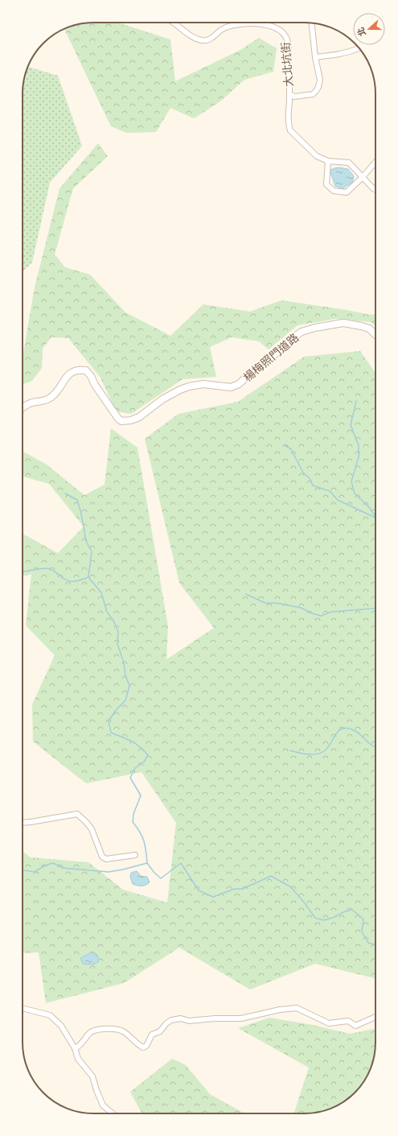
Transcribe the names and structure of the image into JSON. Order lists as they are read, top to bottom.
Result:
{
  "streets": {
    "street": ["大北坑街", "楊梅照門道路"]
  },
  "north": "left"
}
